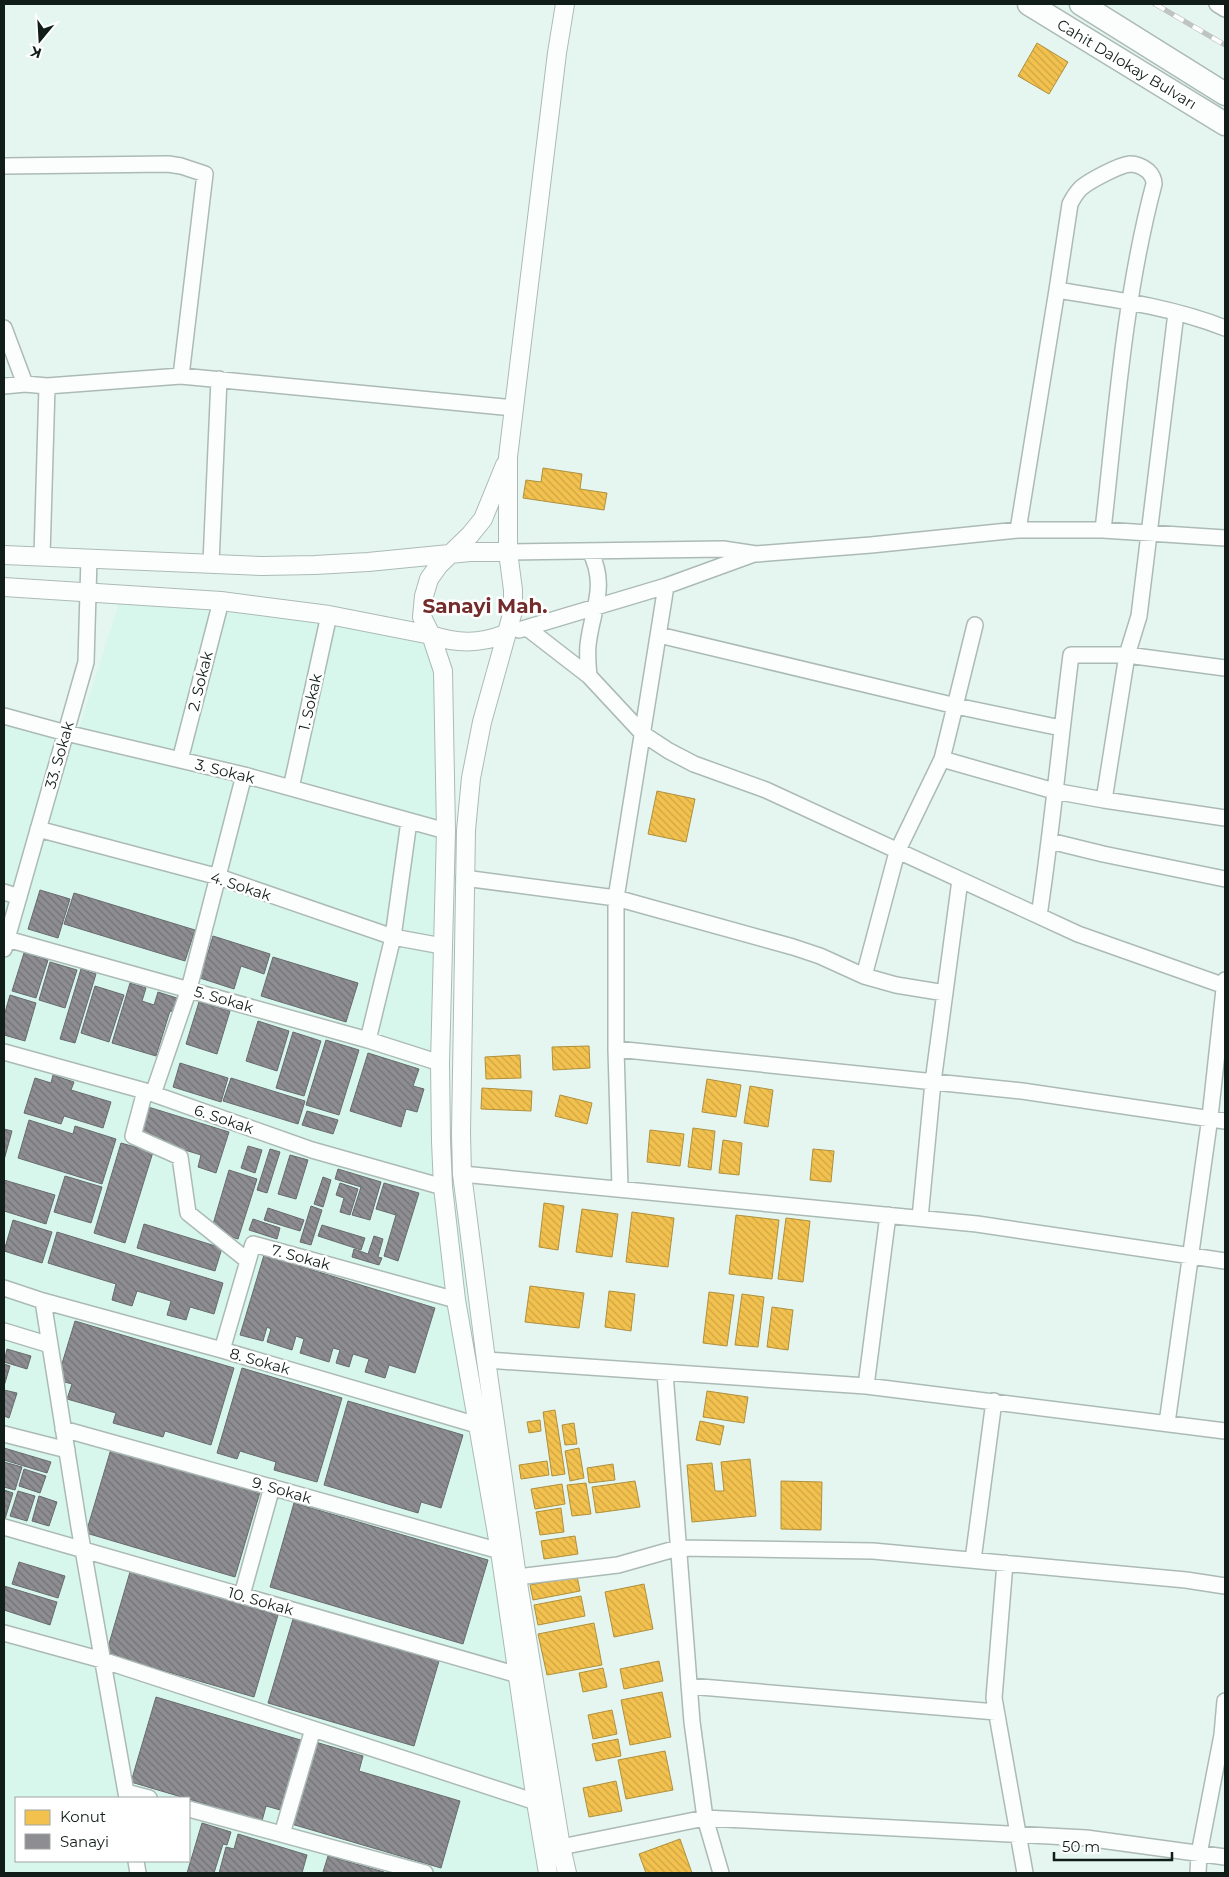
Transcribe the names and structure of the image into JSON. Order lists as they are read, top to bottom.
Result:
{
  "streets": {
    "main road": ["Cahit Dalokay Bulvarı"],
    "street": [
      "2. Sokak",
      "1. Sokak",
      "33. Sokak",
      "3. Sokak",
      "4. Sokak",
      "5. Sokak",
      "6. Sokak",
      "7. Sokak",
      "8. Sokak",
      "9. Sokak",
      "10. Sokak"
    ]
  },
  "crossings": [
    ["2. Sokak", "3. Sokak"],
    ["1. Sokak", "3. Sokak"],
    ["33. Sokak", "3. Sokak"],
    ["33. Sokak", "4. Sokak"],
    ["33. Sokak", "5. Sokak"],
    ["7. Sokak", "8. Sokak"]
  ],
  "districts": ["Sanayi Mah."],
  "legend": ["Konut", "Sanayi"],
  "scale_bar": "50 m",
  "north": "bottom"
}
